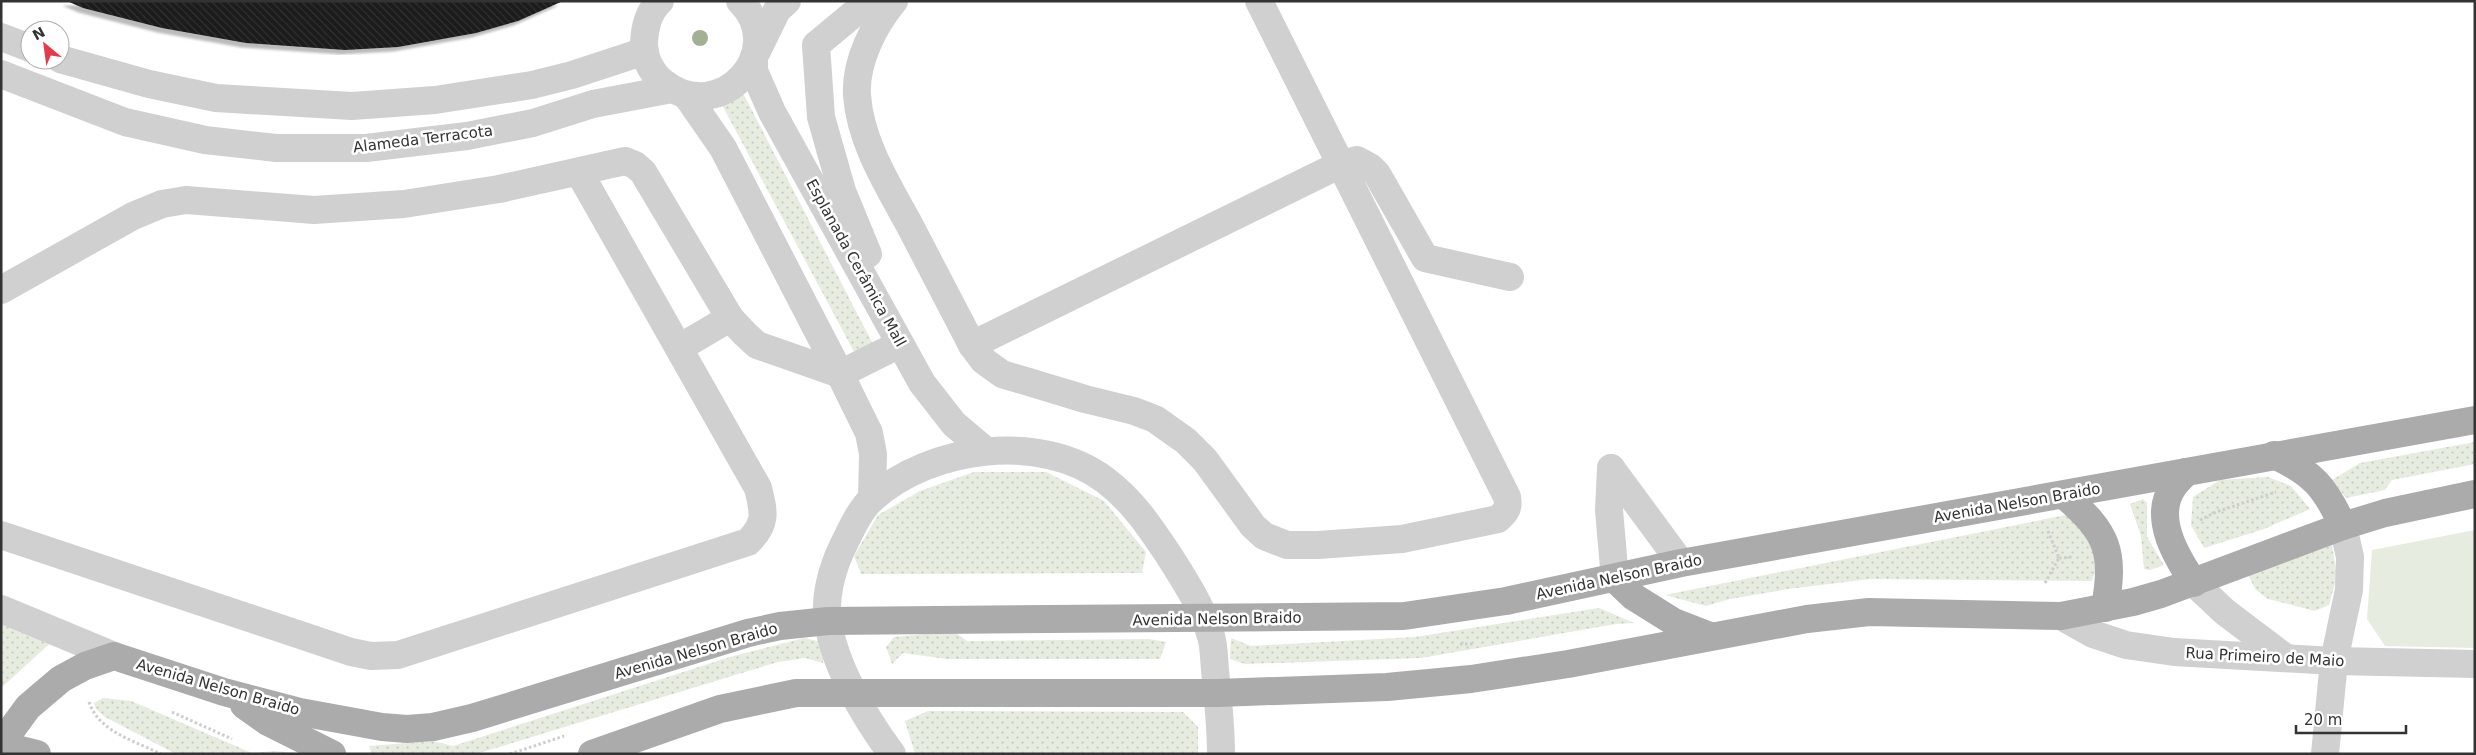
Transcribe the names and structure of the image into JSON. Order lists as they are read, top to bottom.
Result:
{
  "streets": {
    "main road": ["Avenida Nelson Braido"],
    "street": ["Alameda Terracota", "Esplanada Cerâmica Mall", "Rua Primeiro de Maio"]
  },
  "crossings": [
    ["Alameda Terracota", "Esplanada Cerâmica Mall"]
  ],
  "scale_bar": "20 m",
  "north": "top left"
}
